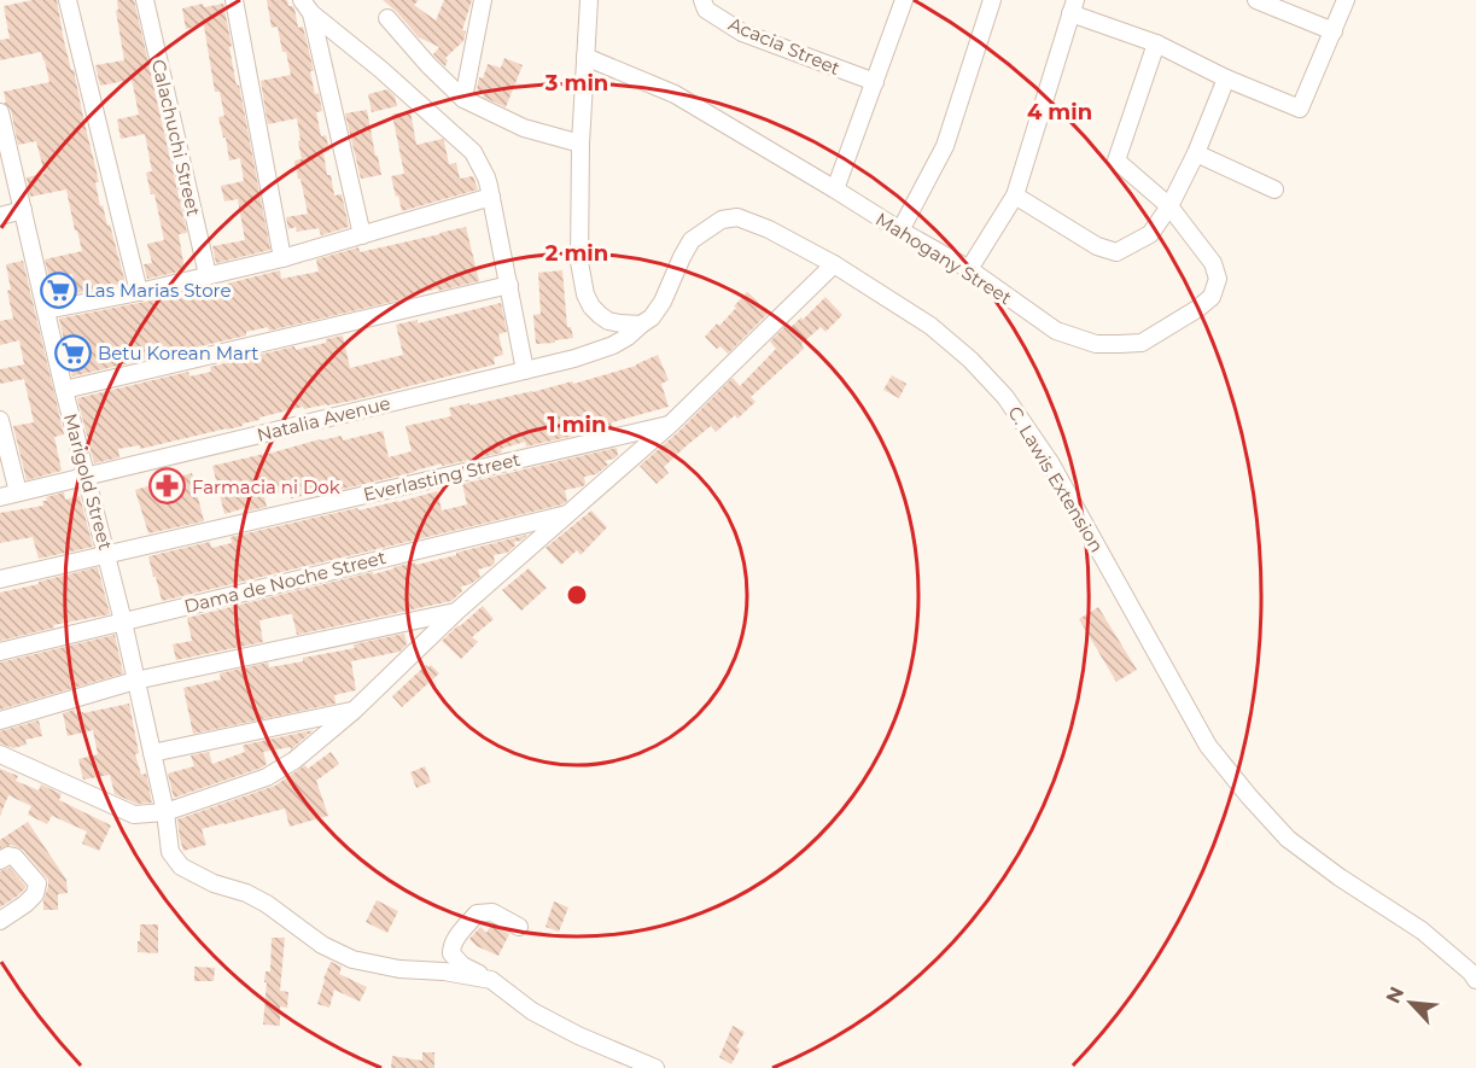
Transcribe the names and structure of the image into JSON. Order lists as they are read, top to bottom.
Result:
{
  "streets": {
    "street": [
      "Acacia Street",
      "Calachuchi Street",
      "Mahogany Street",
      "Natalia Avenue",
      "Everlasting Street",
      "C. Lawis Extension",
      "Marigold Street",
      "Dama de Noche Street"
    ]
  },
  "crossings": [
    ["Natalia Avenue", "C. Lawis Extension"],
    ["Natalia Avenue", "Marigold Street"],
    ["Everlasting Street", "Marigold Street"],
    ["Marigold Street", "Dama de Noche Street"]
  ],
  "places": {
    "supermarket": ["Las Marias Store", "Betu Korean Mart"],
    "pharmacy": ["Farmacia ni Dok"]
  },
  "north": "top left",
  "rings": [
    "3 min",
    "4 min",
    "2 min",
    "1 min"
  ]
}
